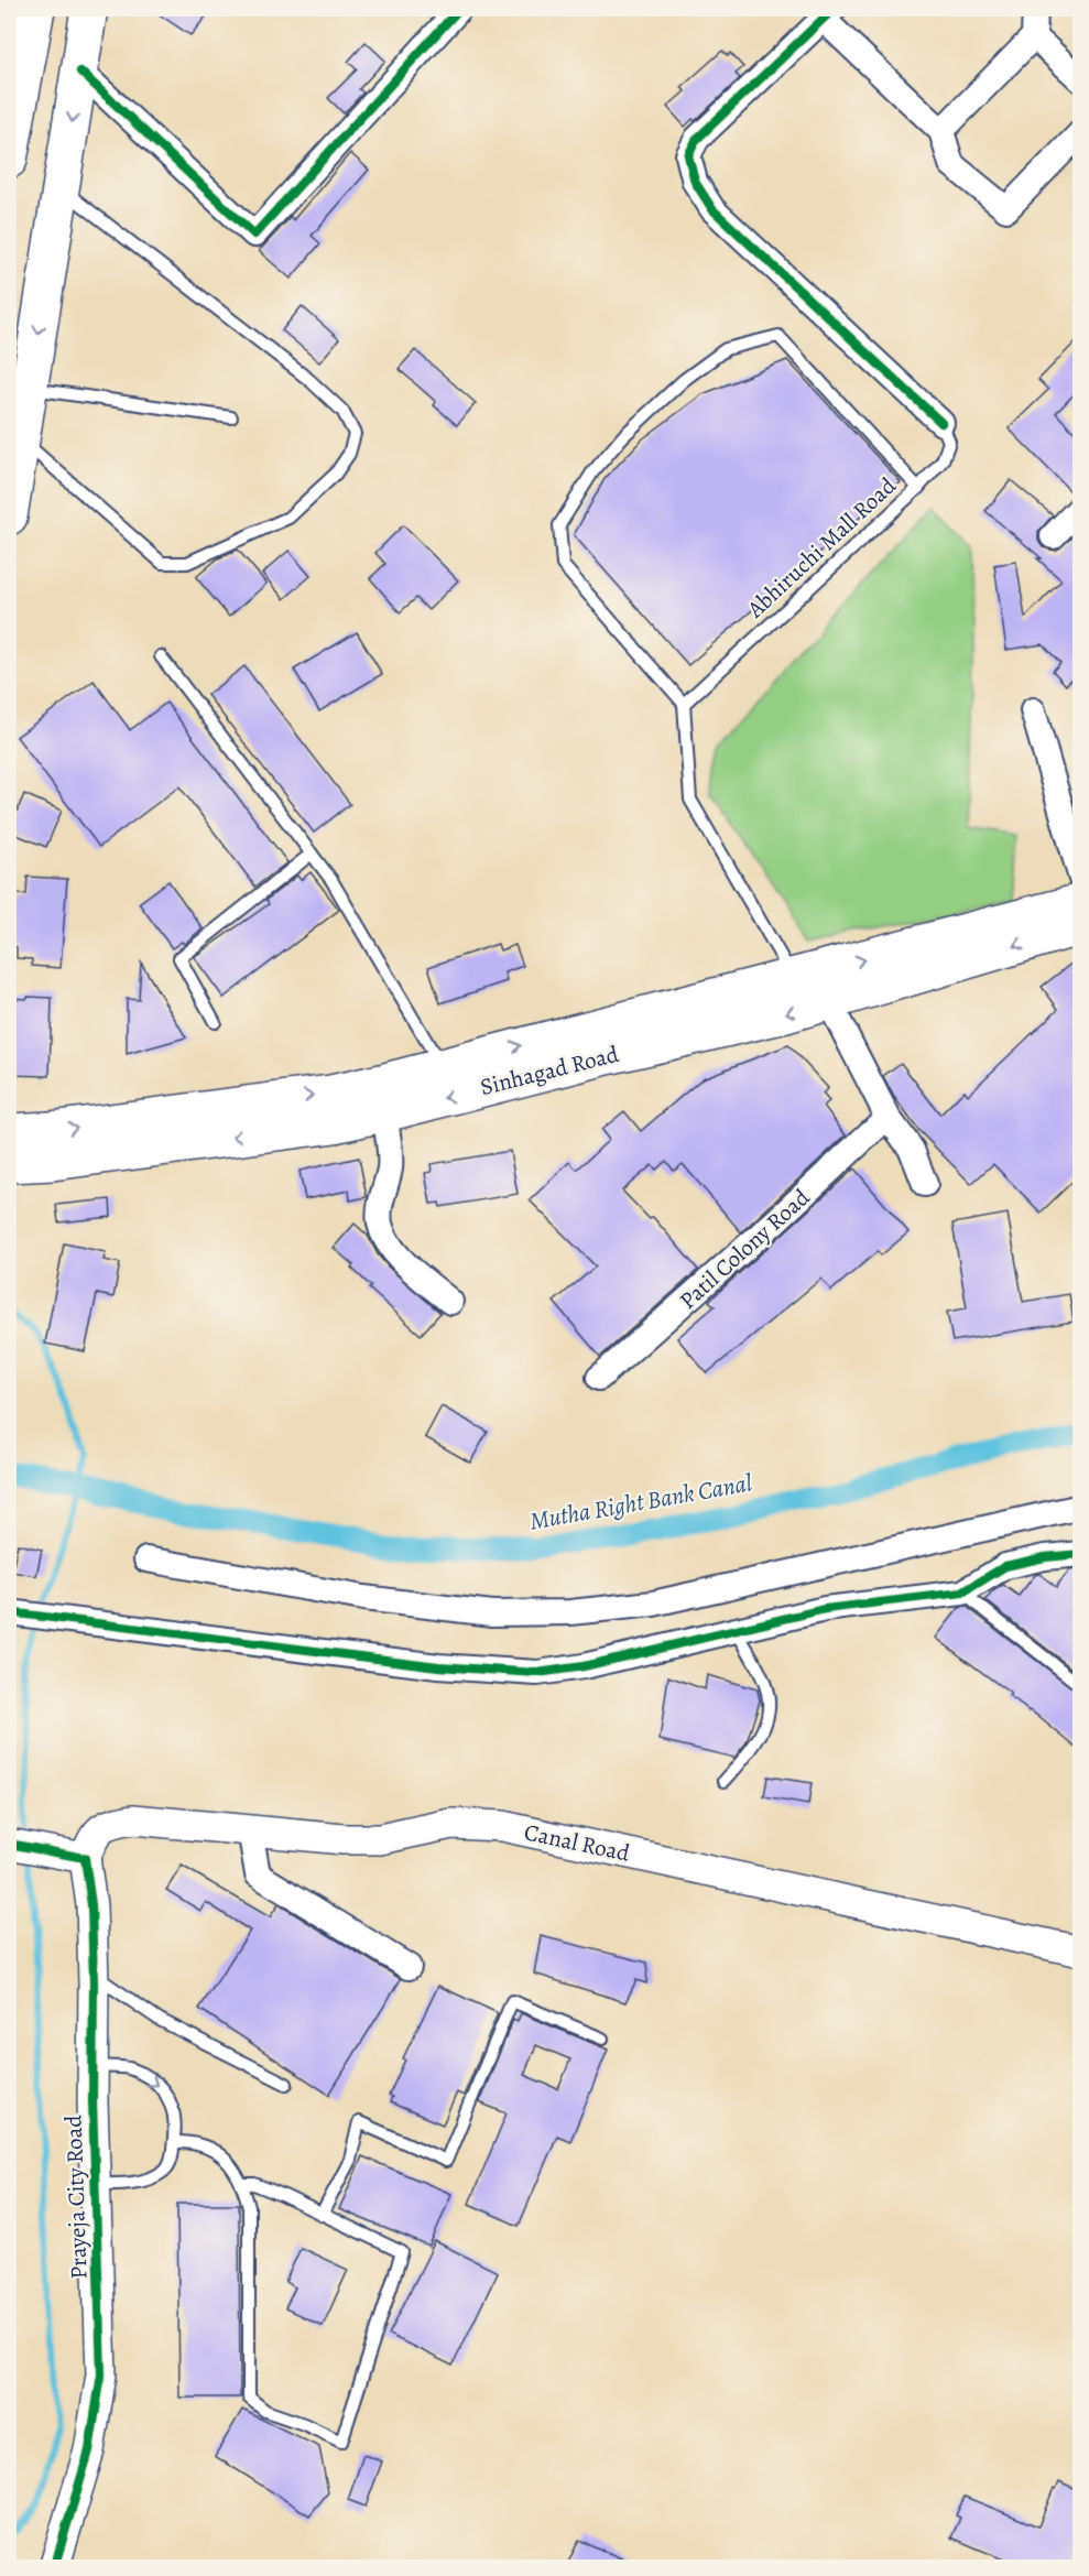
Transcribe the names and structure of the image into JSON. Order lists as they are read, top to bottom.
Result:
{
  "streets": {
    "main road": ["Sinhagad Road"],
    "street": ["Patil Colony Road", "Canal Road", "Prayeja City Road"],
    "lane": ["Abhiruchi Mall Road"]
  },
  "crossings": [
    ["Canal Road", "Prayeja City Road"]
  ],
  "water": ["Mutha Right Bank Canal"]
}
